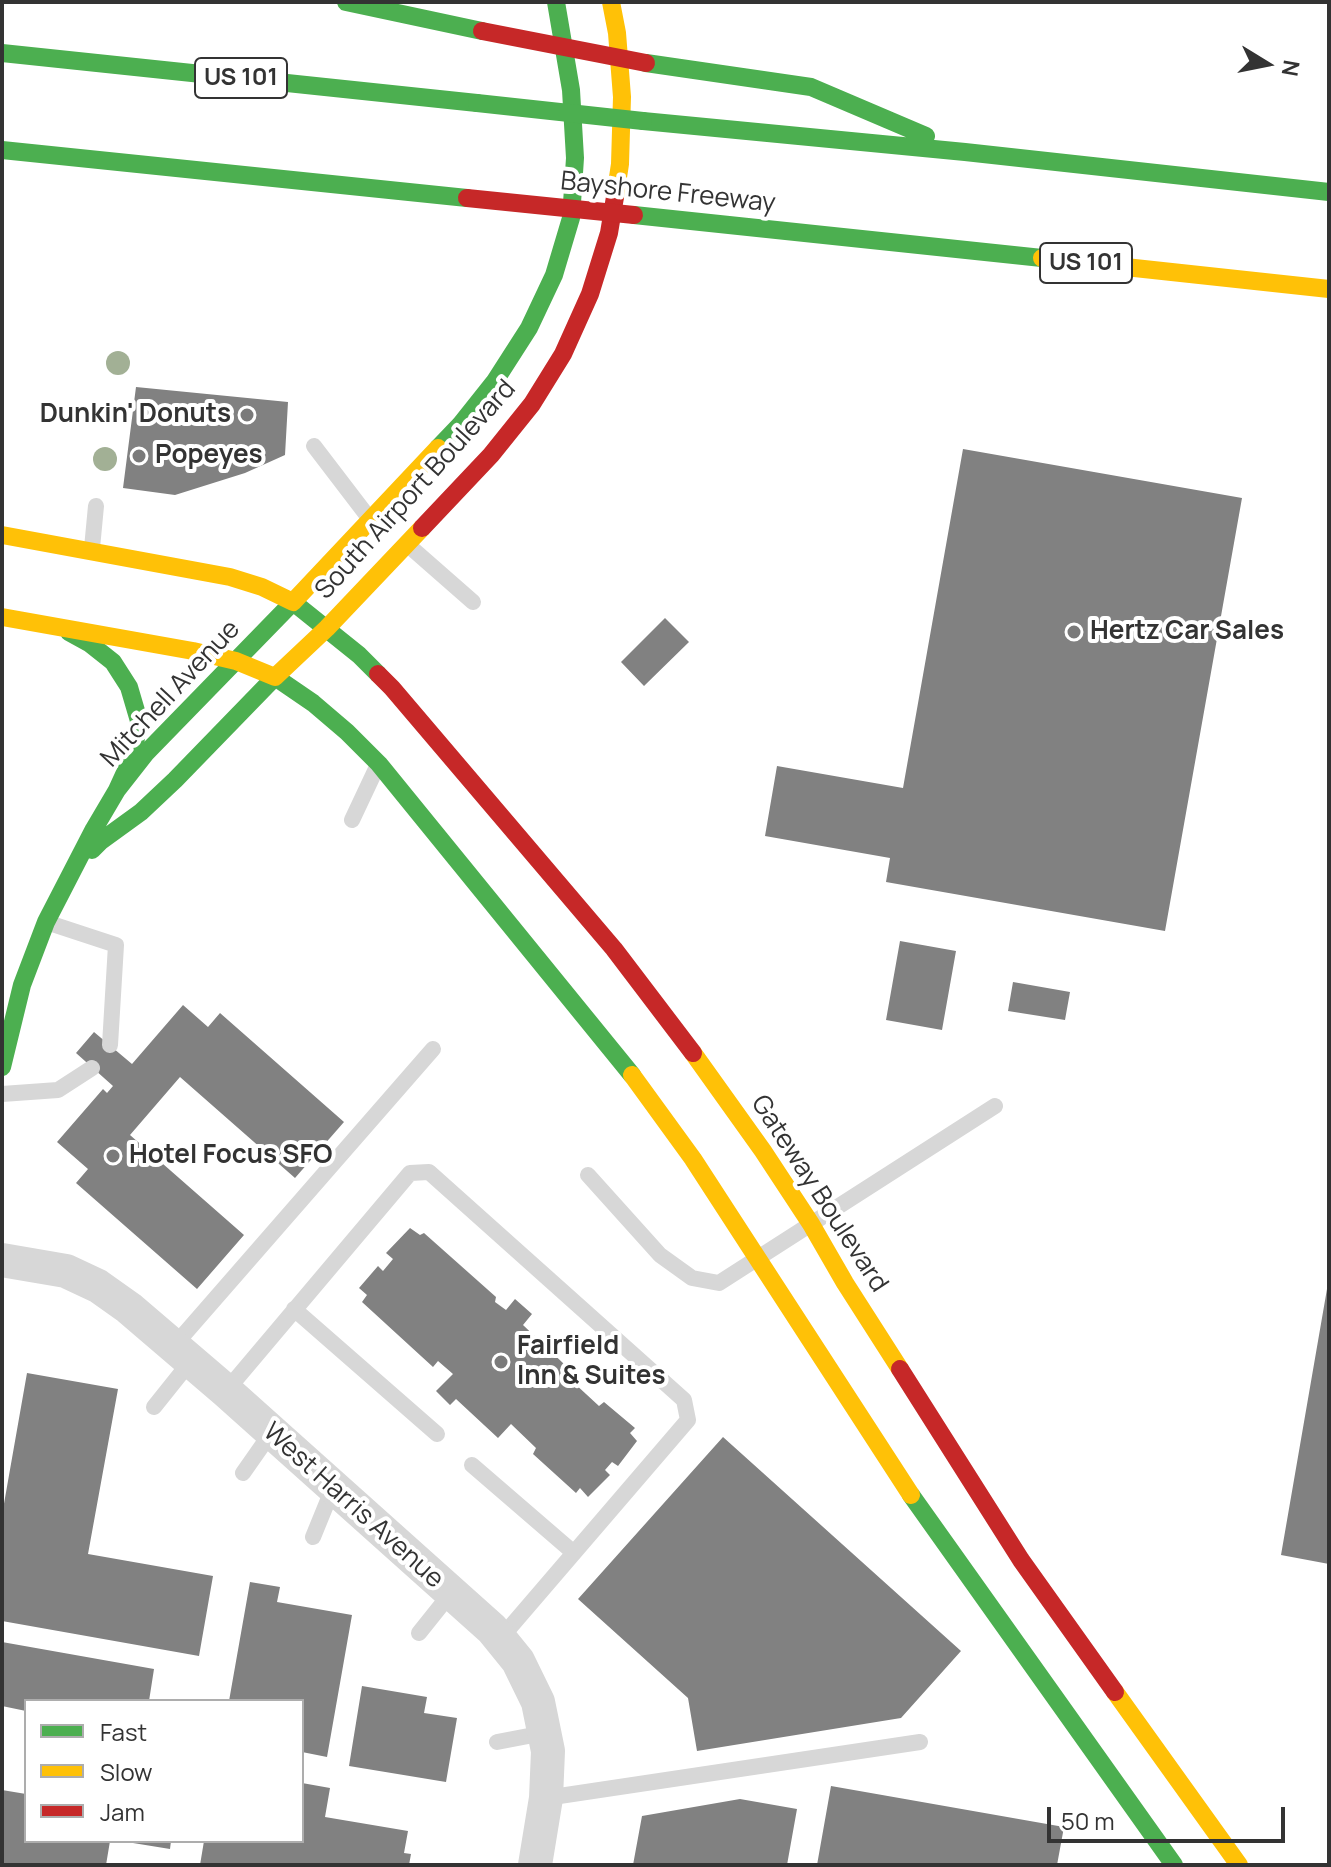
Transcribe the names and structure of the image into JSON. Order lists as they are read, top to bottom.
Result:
{
  "streets": {
    "main road": [
      "US 101",
      "Bayshore Freeway",
      "South Airport Boulevard",
      "Mitchell Avenue",
      "Gateway Boulevard"
    ],
    "street": ["West Harris Avenue"]
  },
  "crossings": [
    ["South Airport Boulevard", "Mitchell Avenue"],
    ["South Airport Boulevard", "Gateway Boulevard"],
    ["Mitchell Avenue", "Gateway Boulevard"]
  ],
  "places": [
    "Dunkin' Donuts",
    "Popeyes",
    "Hertz Car Sales",
    "Hotel Focus SFO",
    "Fairfield Inn & Suites"
  ],
  "legend": ["Fast", "Slow", "Jam"],
  "scale_bar": "50 m",
  "north": "right"
}
